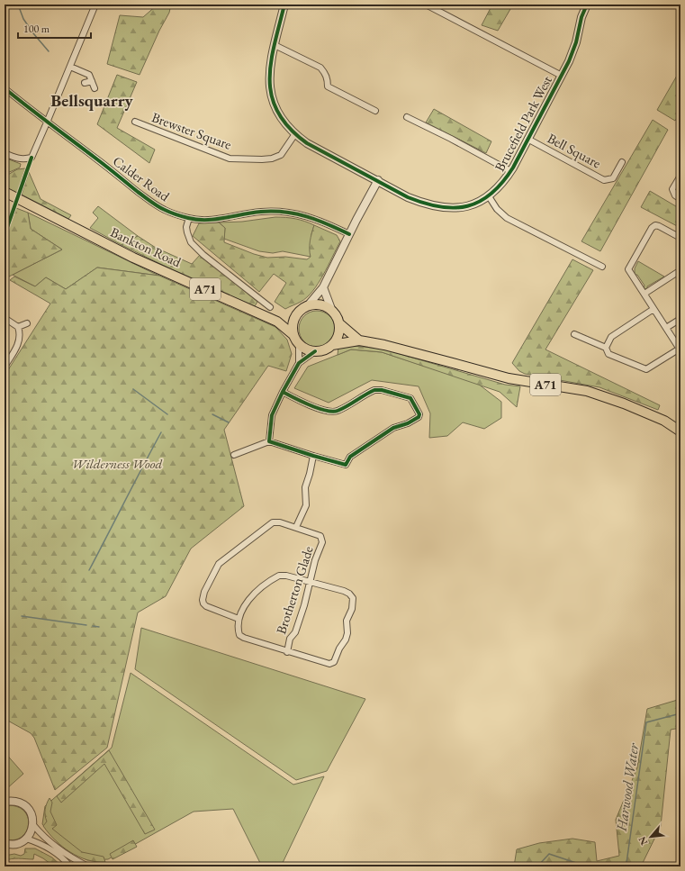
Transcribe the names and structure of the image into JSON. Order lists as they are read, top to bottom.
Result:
{
  "streets": {
    "main road": ["Bankton Road", "A71"],
    "street": [
      "Brucefield Park West",
      "Brewster Square",
      "Bell Square",
      "Calder Road",
      "Brotherton Glade"
    ]
  },
  "crossings": [
    ["Brucefield Park West", "Brewster Square"],
    ["Brucefield Park West", "Bell Square"],
    ["Bankton Road", "A71"]
  ],
  "districts": ["Bellsquarry"],
  "water": ["Harwood Water"],
  "parks": ["Wilderness Wood"],
  "scale_bar": "100 m",
  "north": "bottom left"
}
